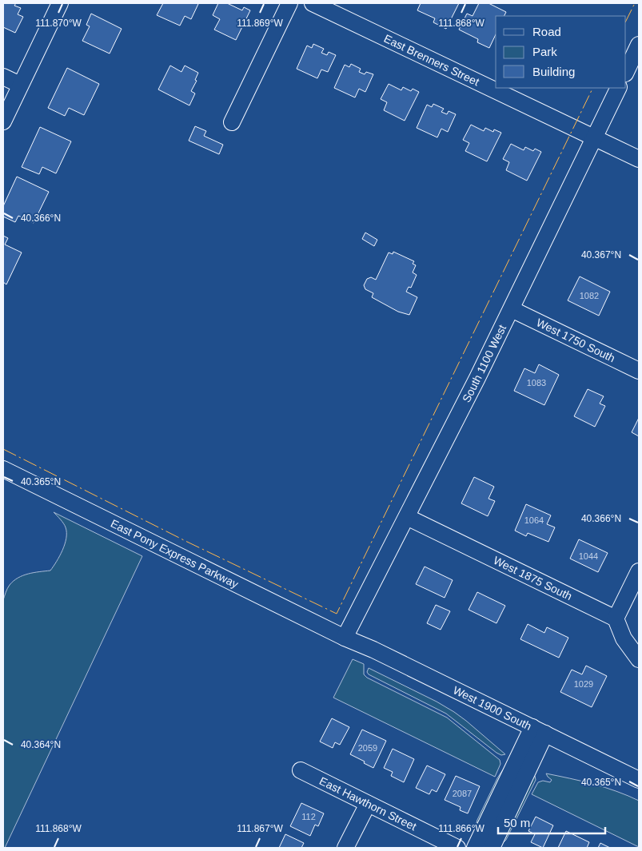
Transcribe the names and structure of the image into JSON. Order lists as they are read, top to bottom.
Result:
{
  "streets": {
    "street": [
      "East Brenners Street",
      "West 1750 South",
      "South 1100 West",
      "East Pony Express Parkway",
      "West 1875 South",
      "West 1900 South",
      "East Hawthorn Street"
    ]
  },
  "crossings": [
    ["East Brenners Street", "South 1100 West"],
    ["West 1750 South", "South 1100 West"],
    ["South 1100 West", "East Pony Express Parkway"],
    ["South 1100 West", "West 1875 South"],
    ["South 1100 West", "West 1900 South"],
    ["East Pony Express Parkway", "West 1900 South"]
  ],
  "house_numbers": [
    "1082",
    "1083",
    "1064",
    "1044",
    "1029",
    "2059",
    "2087",
    "112"
  ],
  "legend": ["Road", "Park", "Building"],
  "scale_bar": "50 m",
  "coordinates": [
    "111.870°W",
    "111.869°W",
    "111.868°W",
    "40.366°N",
    "40.367°N",
    "40.365°N",
    "40.364°N",
    "111.867°W",
    "111.866°W"
  ]
}
